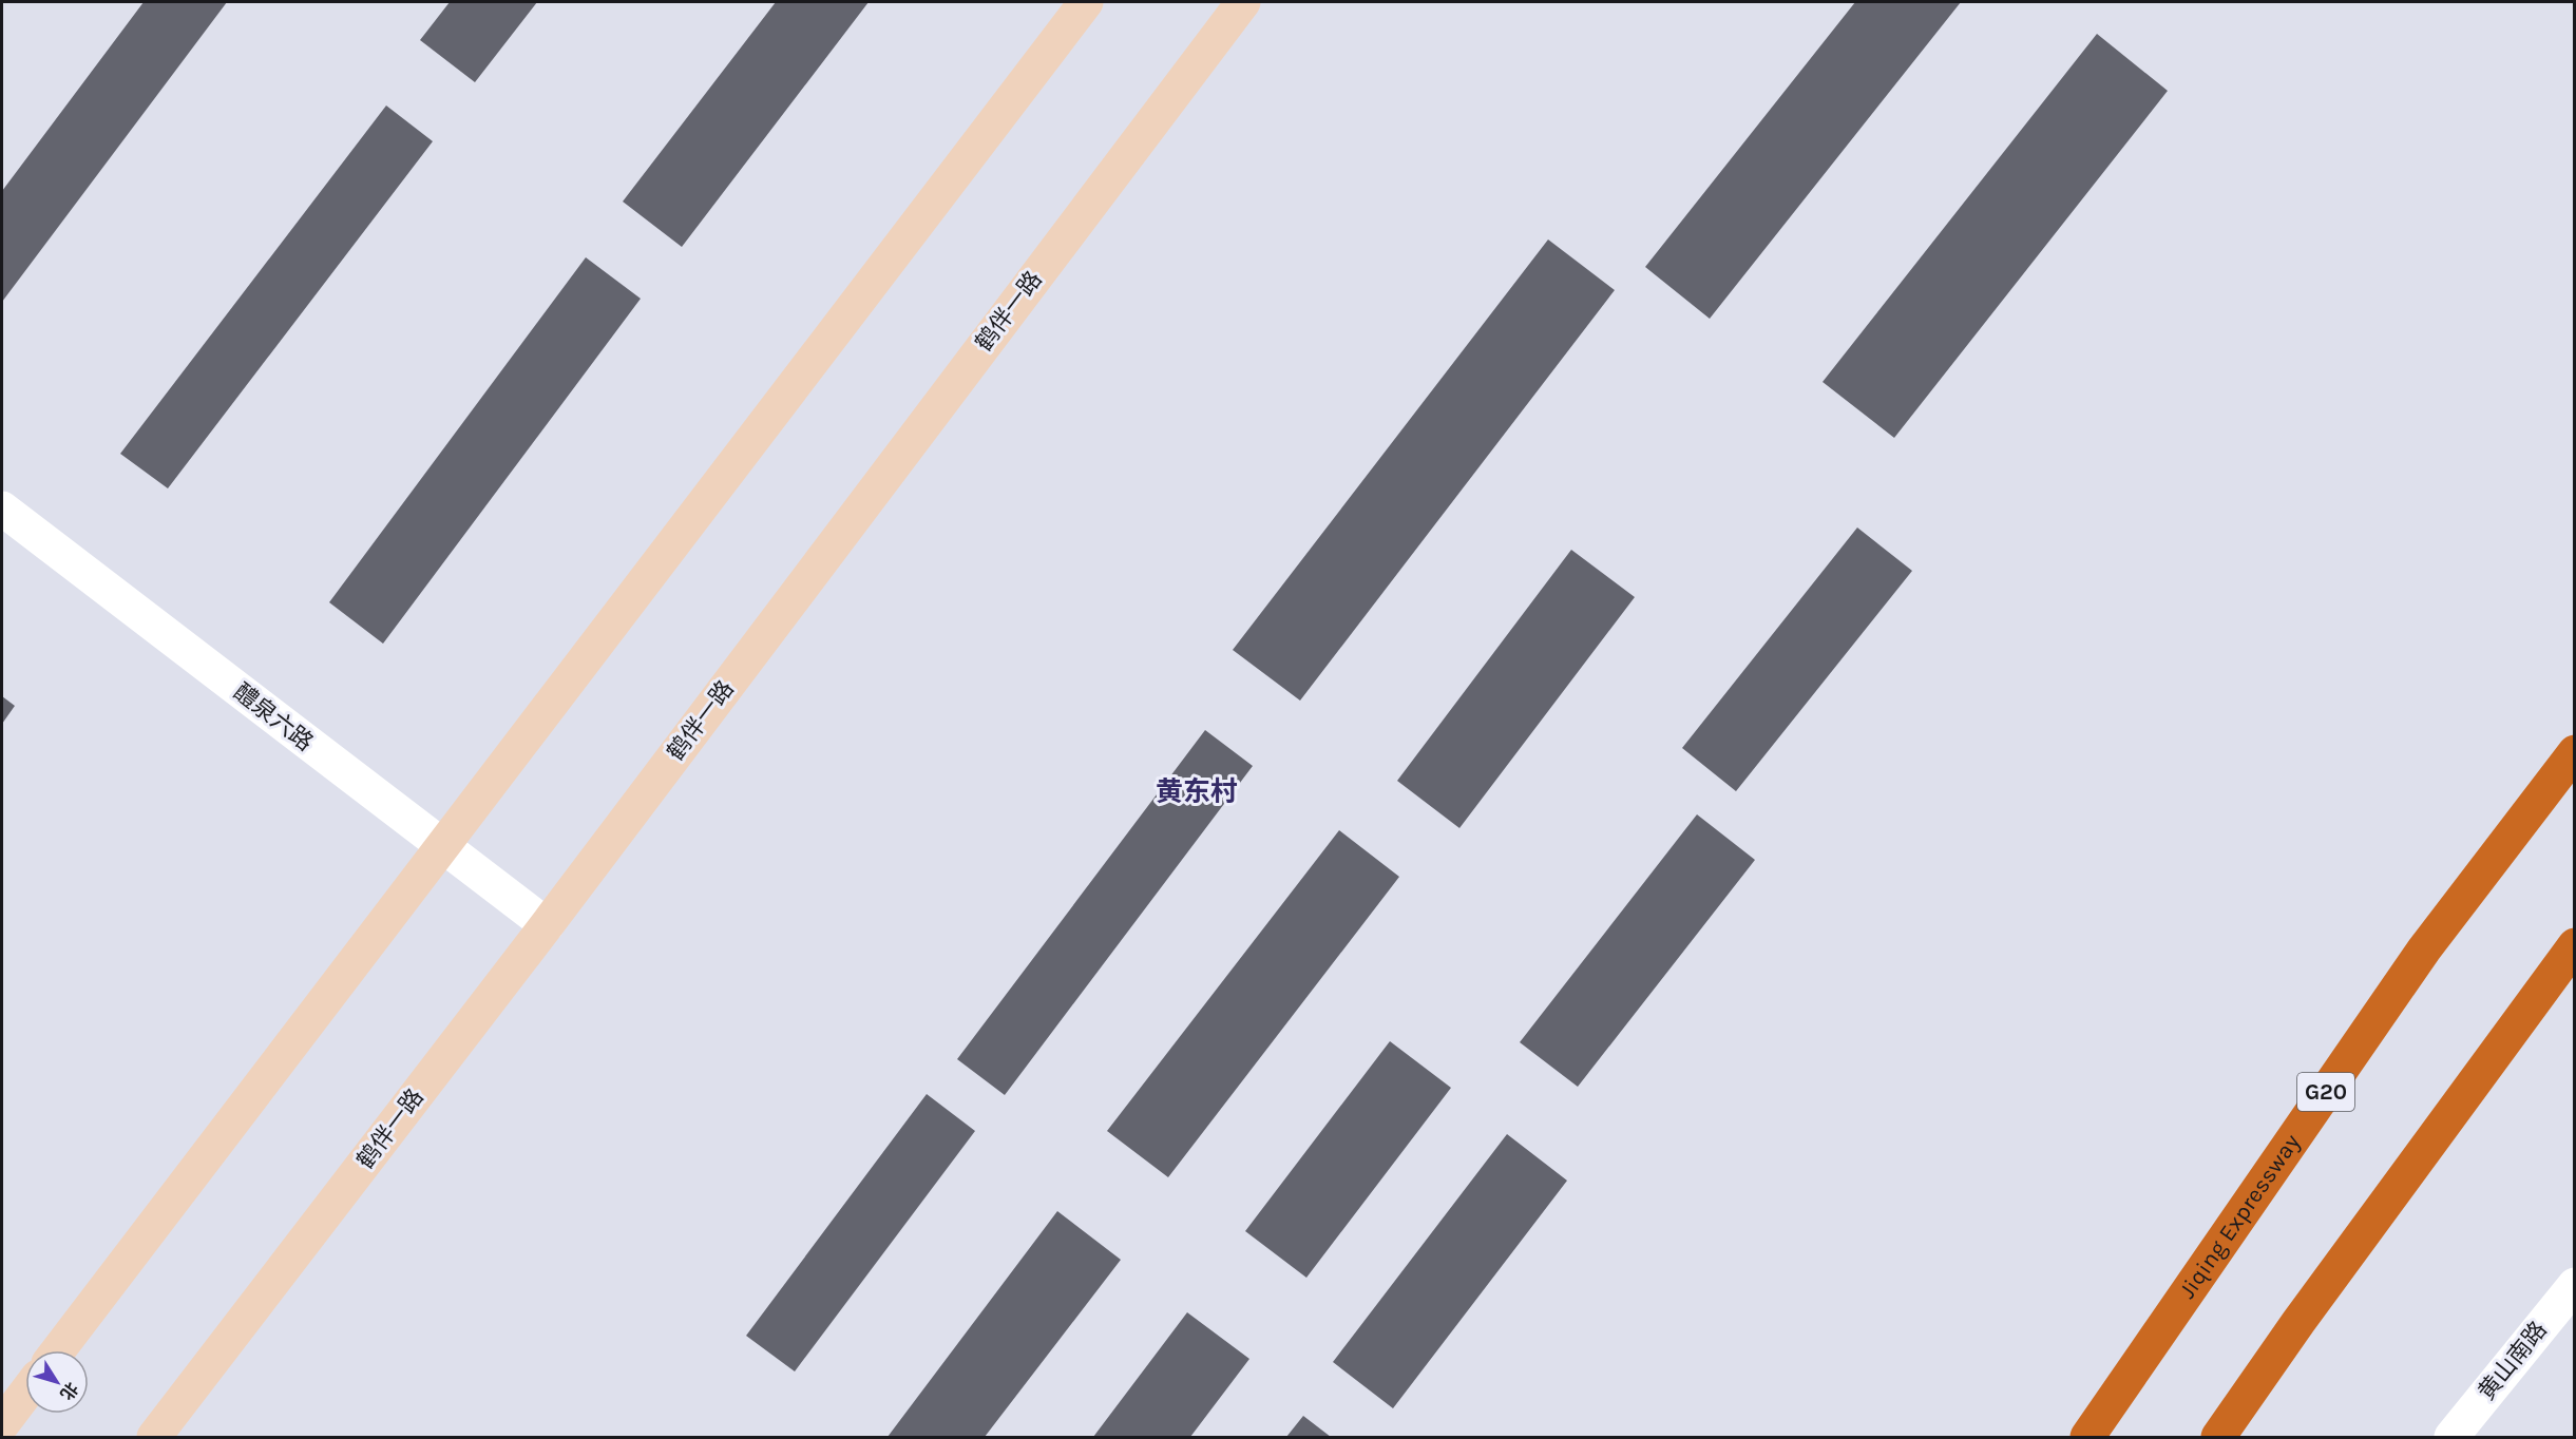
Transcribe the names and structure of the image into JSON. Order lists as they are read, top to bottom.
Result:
{
  "streets": {
    "highway": ["G20", "Jiqing Expressway"],
    "main road": ["鹤伴一路"],
    "street": ["醴泉六路", "黄山南路"]
  },
  "crossings": [
    ["鹤伴一路", "醴泉六路"]
  ],
  "districts": ["黄东村"],
  "north": "bottom right"
}
